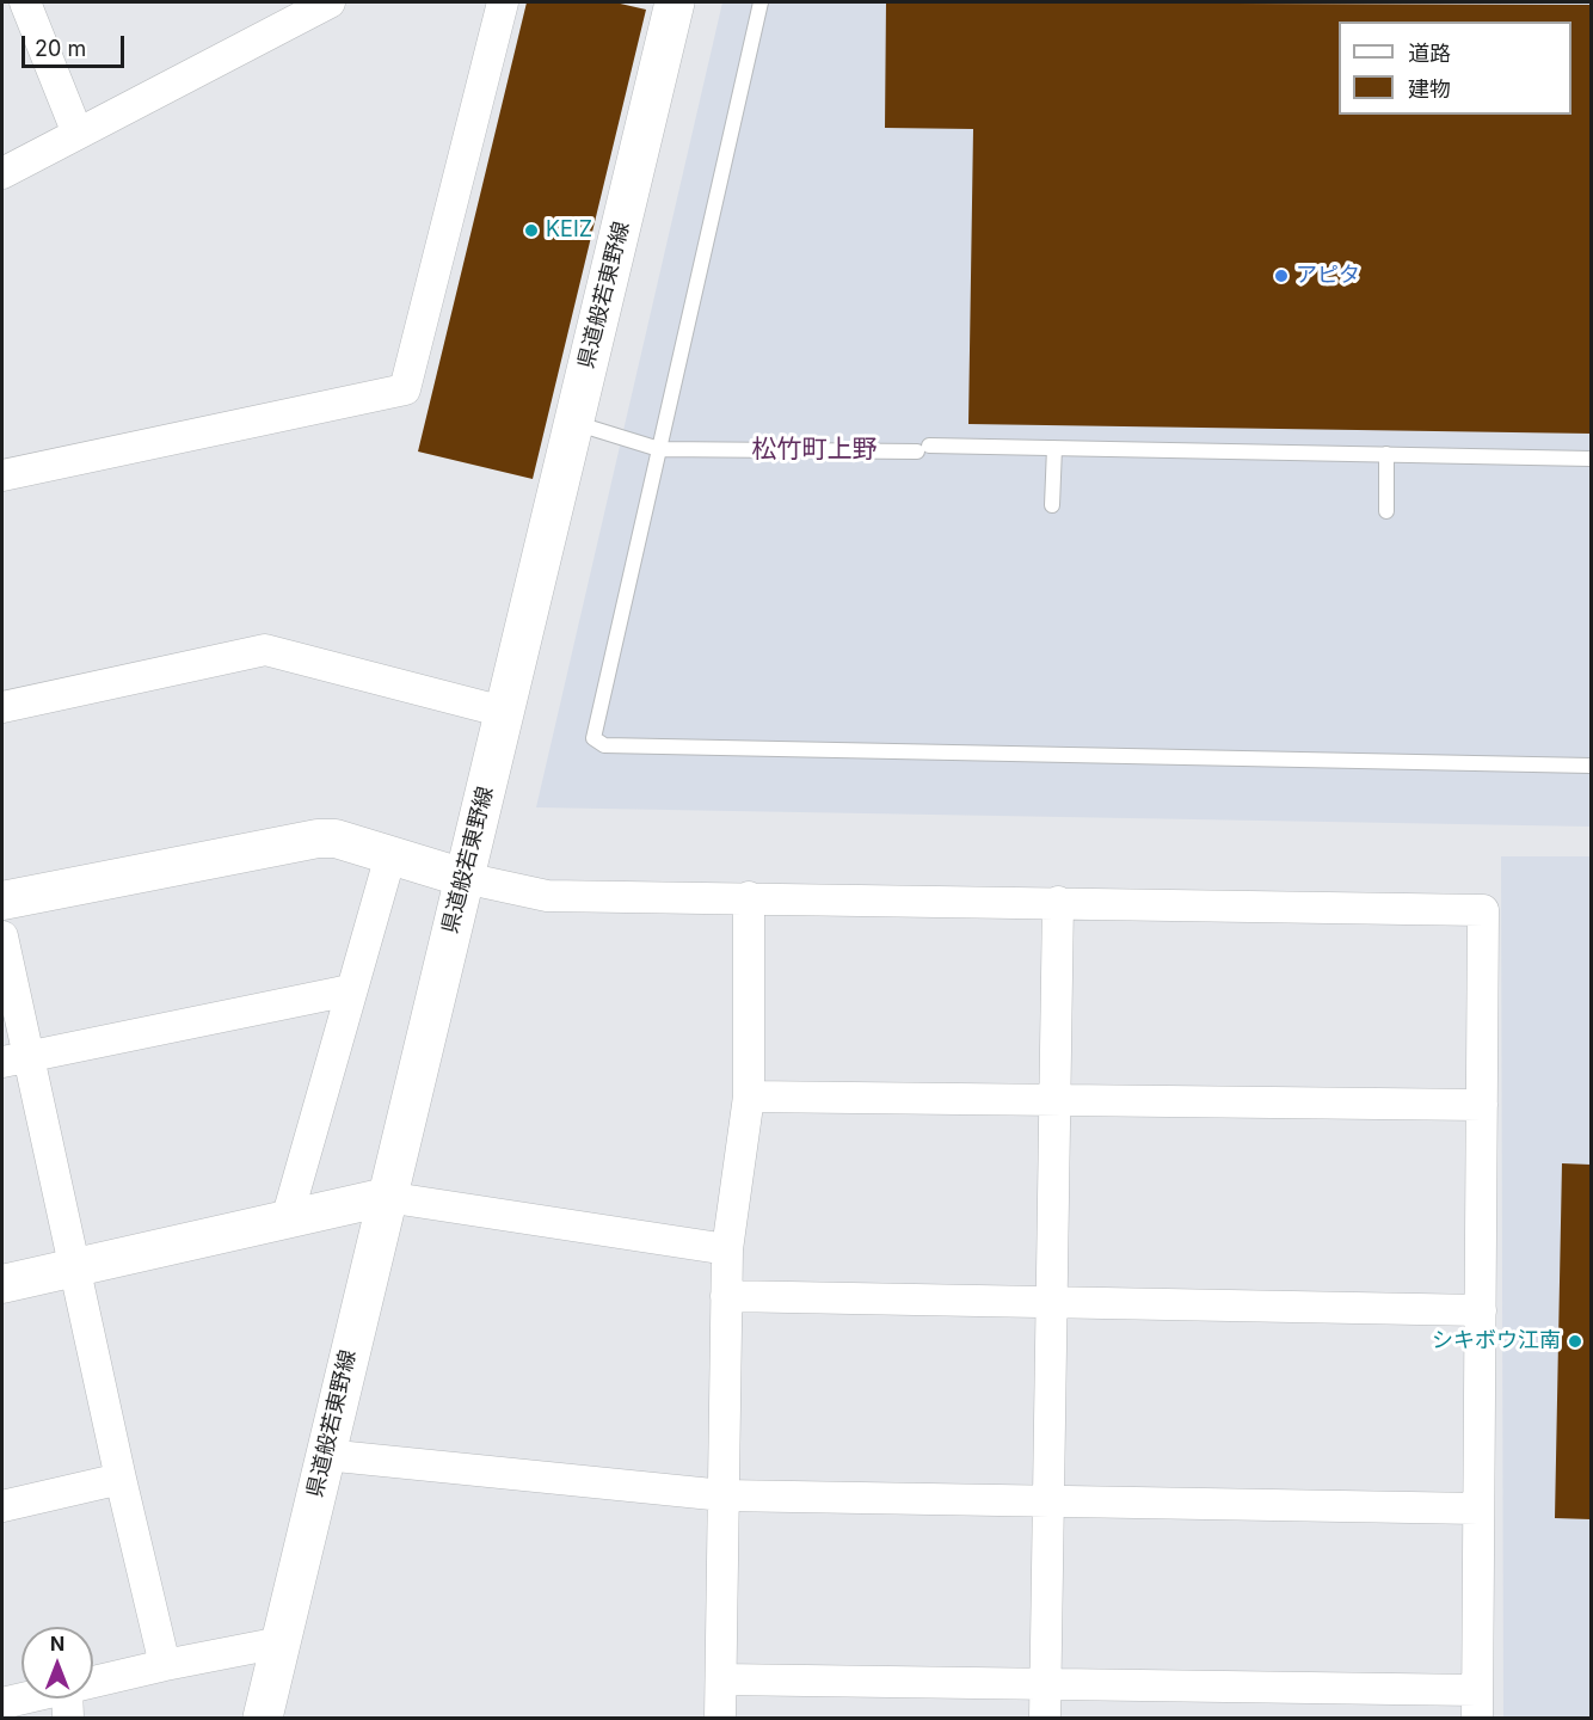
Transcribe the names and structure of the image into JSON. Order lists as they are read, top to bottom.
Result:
{
  "streets": {
    "main road": ["県道般若東野線"]
  },
  "districts": ["松竹町上野"],
  "places": ["KEIZ", "アピタ", "シキボウ江南"],
  "legend": ["道路", "建物"],
  "scale_bar": "20 m",
  "north": "top"
}
